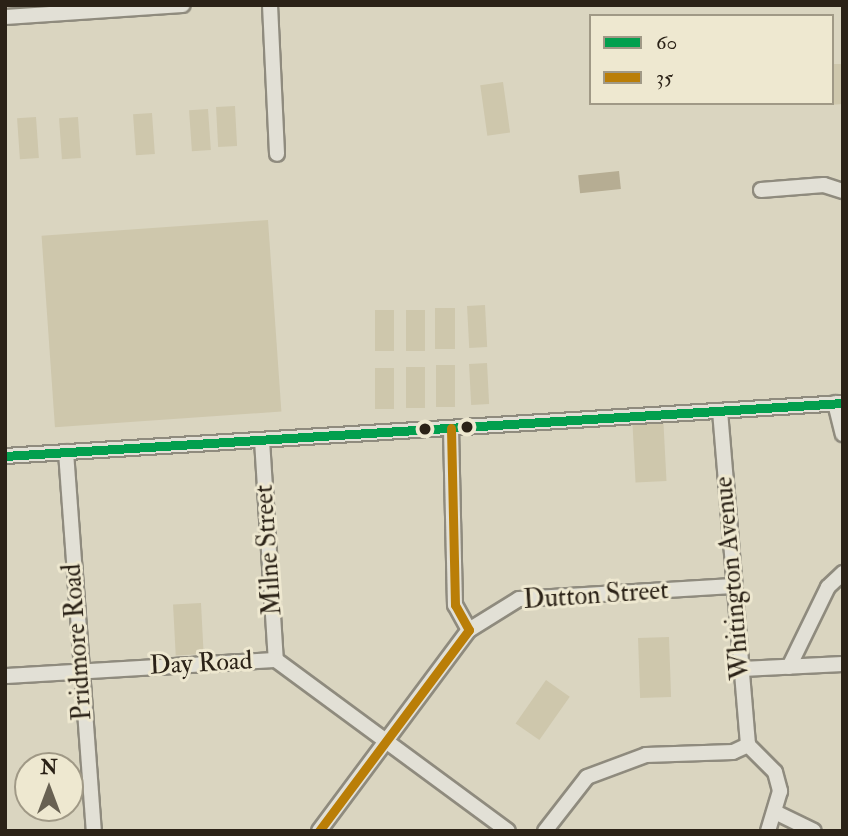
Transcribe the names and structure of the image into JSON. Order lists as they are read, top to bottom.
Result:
{
  "streets": {
    "street": [
      "Milne Street",
      "Whitington Avenue",
      "Dutton Street",
      "Pridmore Road",
      "Day Road"
    ]
  },
  "crossings": [
    ["Milne Street", "Day Road"],
    ["Whitington Avenue", "Dutton Street"],
    ["Pridmore Road", "Day Road"]
  ],
  "lines": ["transit line 60", "transit line 35"],
  "legend": ["60", "35"],
  "north": "top"
}
